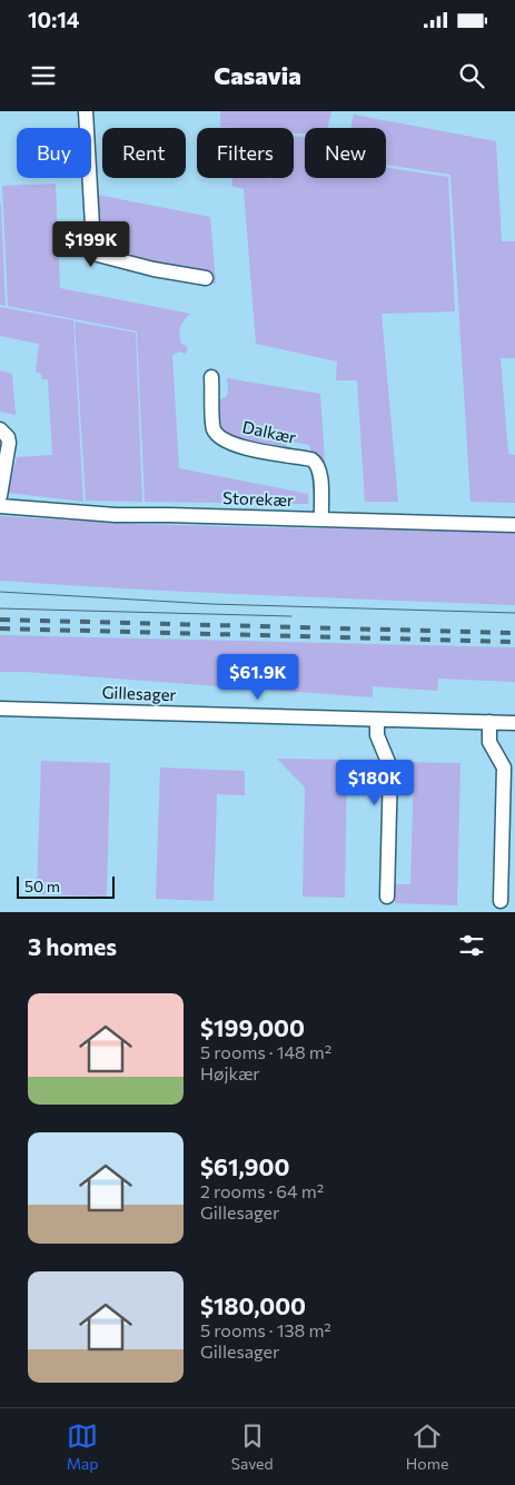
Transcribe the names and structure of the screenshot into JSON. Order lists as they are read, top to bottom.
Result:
{
  "streets": {
    "street": ["Dalkær", "Storekær", "Gillesager"]
  },
  "crossings": [
    ["Dalkær", "Storekær"]
  ],
  "scale_bar": "50 m",
  "page": {
    "status": "10:14",
    "header": "Casavia",
    "chip": [
      "Buy",
      "Rent",
      "Filters",
      "New"
    ],
    "price": ["$199K", "$61.9K", "$180K"],
    "scale": "50 m",
    "heading": "3 homes",
    "list": [
      {
        "name": "$199,000",
        "note": "5 rooms · 148 m² · Højkær"
      },
      {
        "name": "$61,900",
        "note": "2 rooms · 64 m² · Gillesager"
      },
      {
        "name": "$180,000",
        "note": "5 rooms · 138 m² · Gillesager"
      }
    ],
    "tabs": ["Map", "Saved", "Home"]
  }
}
